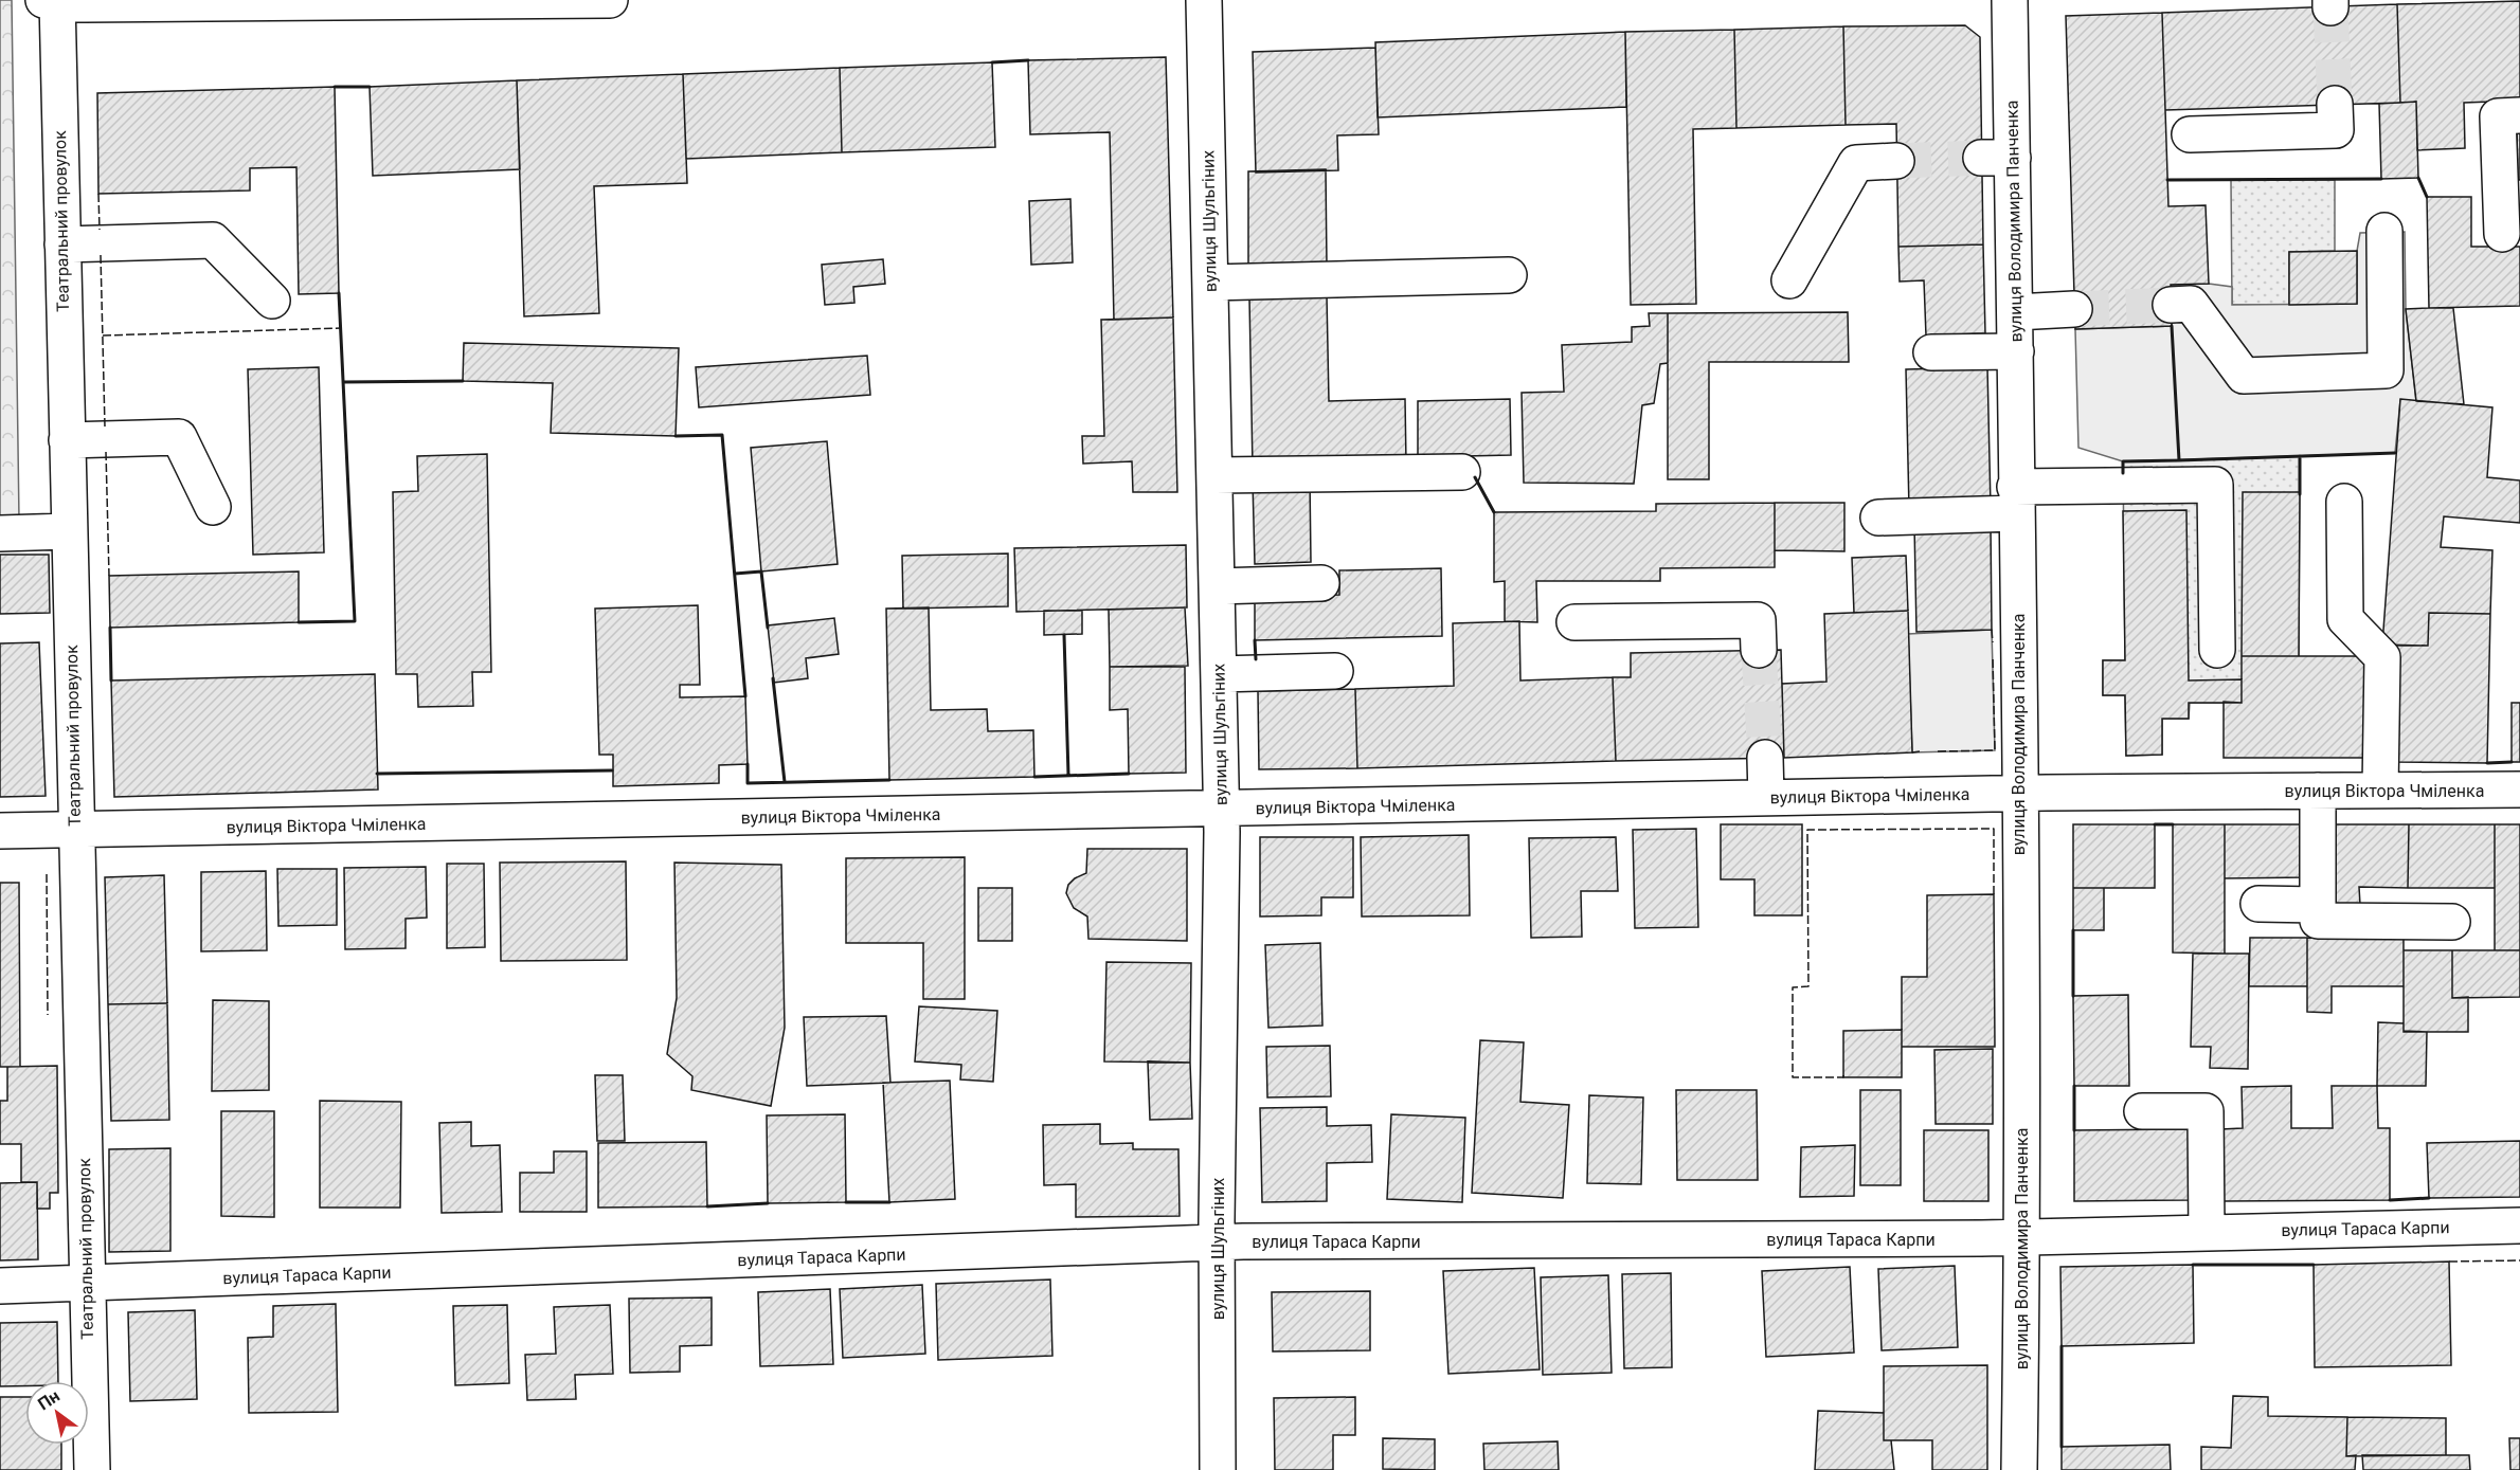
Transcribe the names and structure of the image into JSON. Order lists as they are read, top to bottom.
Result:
{
  "streets": {
    "street": [
      "Театральний провулок",
      "вулиця Шульгіних",
      "вулиця Володимира Панченка",
      "вулиця Віктора Чміленка",
      "вулиця Тараса Карпи"
    ]
  },
  "crossings": [
    ["Театральний провулок", "вулиця Віктора Чміленка"],
    ["Театральний провулок", "вулиця Тараса Карпи"],
    ["вулиця Шульгіних", "вулиця Віктора Чміленка"],
    ["вулиця Шульгіних", "вулиця Тараса Карпи"],
    ["вулиця Володимира Панченка", "вулиця Віктора Чміленка"],
    ["вулиця Володимира Панченка", "вулиця Тараса Карпи"]
  ],
  "north": "top left"
}
